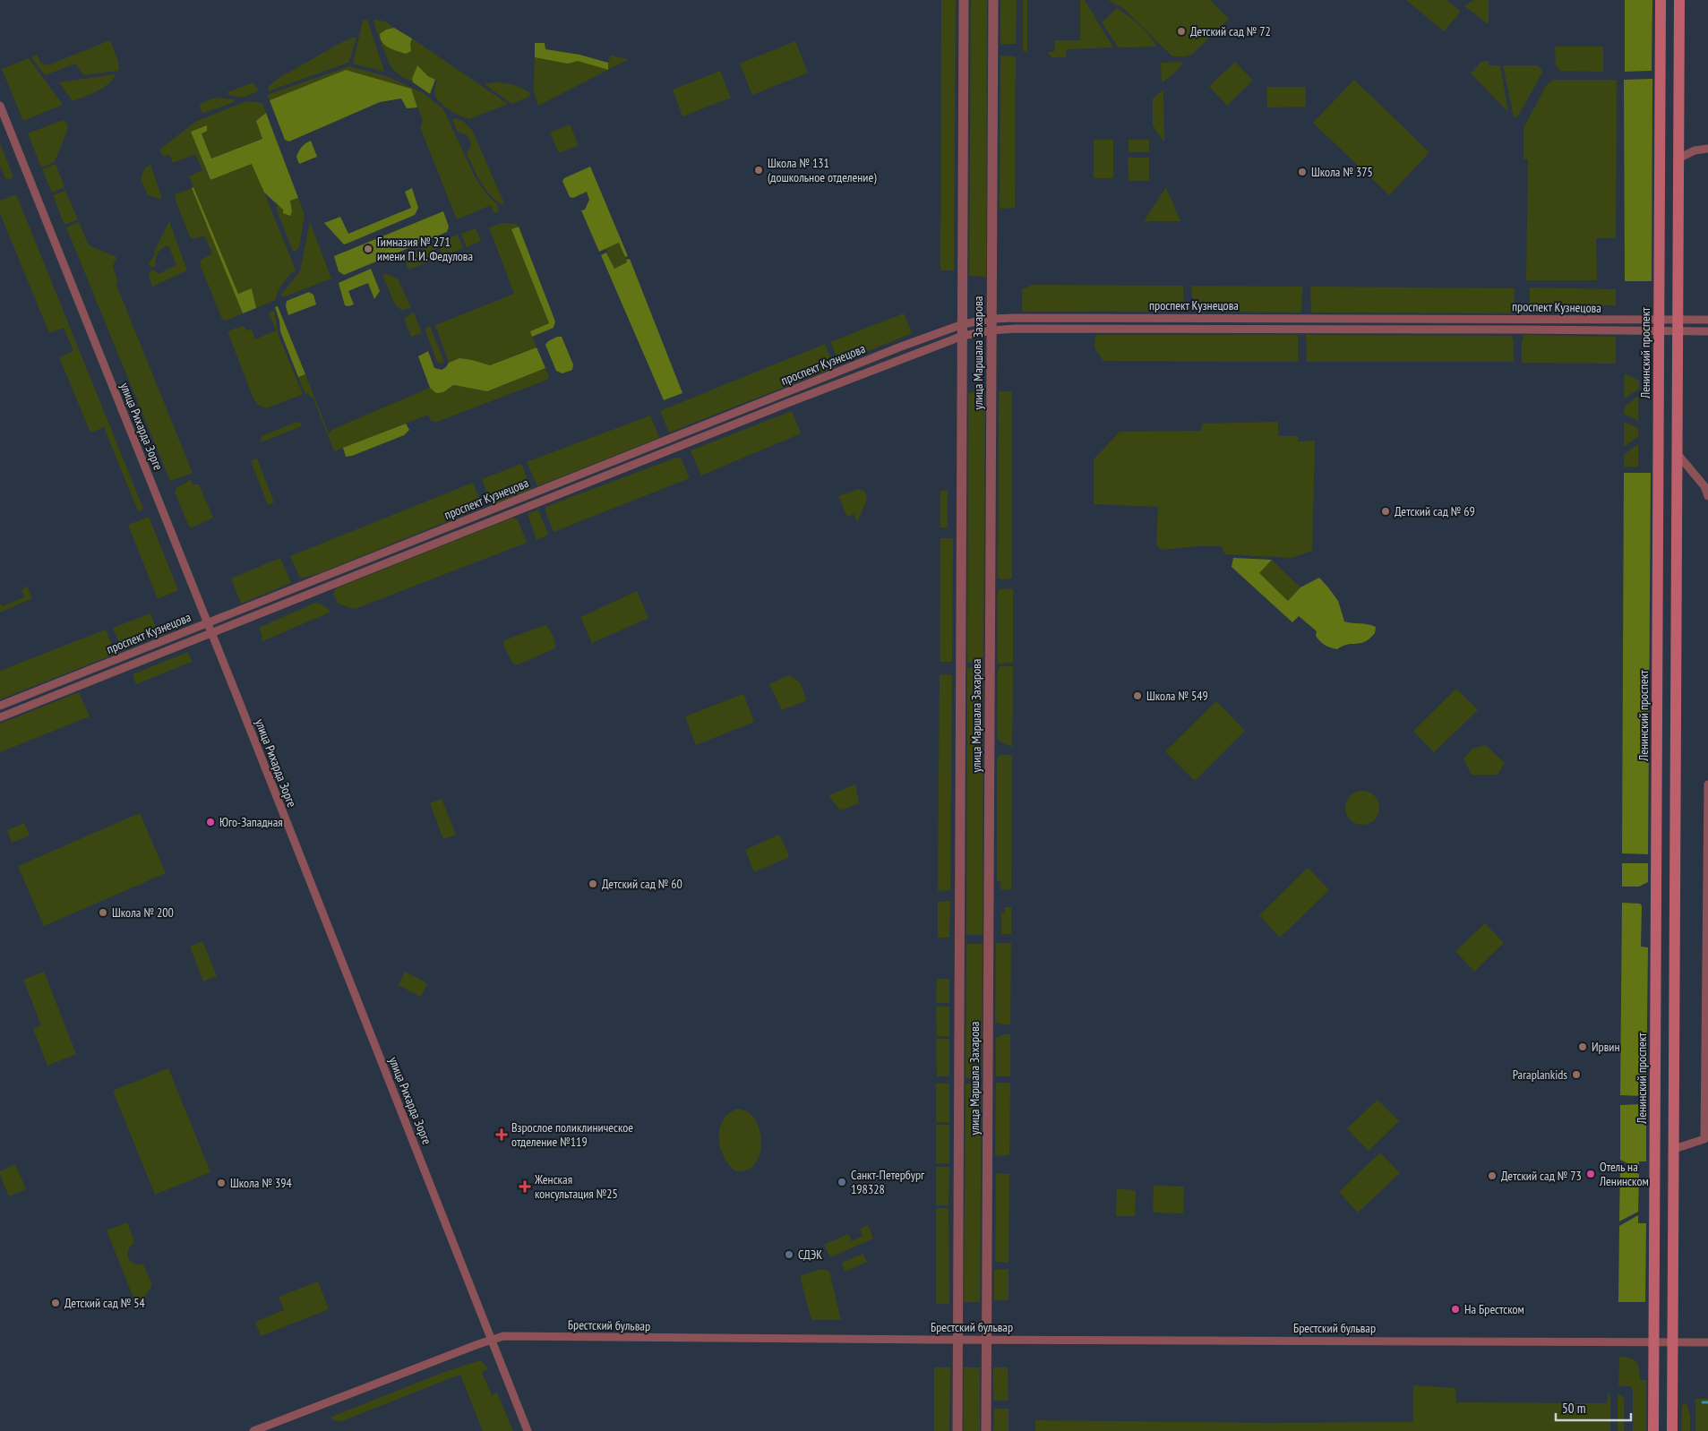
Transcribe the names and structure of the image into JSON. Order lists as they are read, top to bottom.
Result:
{
  "streets": {
    "main road": ["Ленинский проспект"],
    "street": [
      "проспект Кузнецова",
      "улица Маршала Захарова",
      "улица Рихарда Зорге",
      "Брестский бульвар"
    ]
  },
  "crossings": [
    ["проспект Кузнецова", "улица Маршала Захарова"],
    ["проспект Кузнецова", "Ленинский проспект"],
    ["проспект Кузнецова", "улица Рихарда Зорге"],
    ["улица Маршала Захарова", "Брестский бульвар"],
    ["Ленинский проспект", "Брестский бульвар"],
    ["улица Рихарда Зорге", "Брестский бульвар"]
  ],
  "places": {
    "other": [
      "Детский сад № 72",
      "Школа № 131 (дошкольное отделение)",
      "Школа № 375",
      "Гимназия № 271 имени П. И. Федулова",
      "Детский сад № 69",
      "Школа № 549",
      "Юго-Западная",
      "Детский сад № 60",
      "Школа № 200",
      "Ирвин",
      "Paraplankids",
      "Отель на Ленинском",
      "Детский сад № 73",
      "Санкт-Петербург 198328",
      "Школа № 394",
      "СДЭК",
      "Детский сад № 54",
      "На Брестском"
    ],
    "health": ["Взрослое поликлиническое отделение №119", "Женская консультация №25"]
  },
  "scale_bar": "50 m"
}
